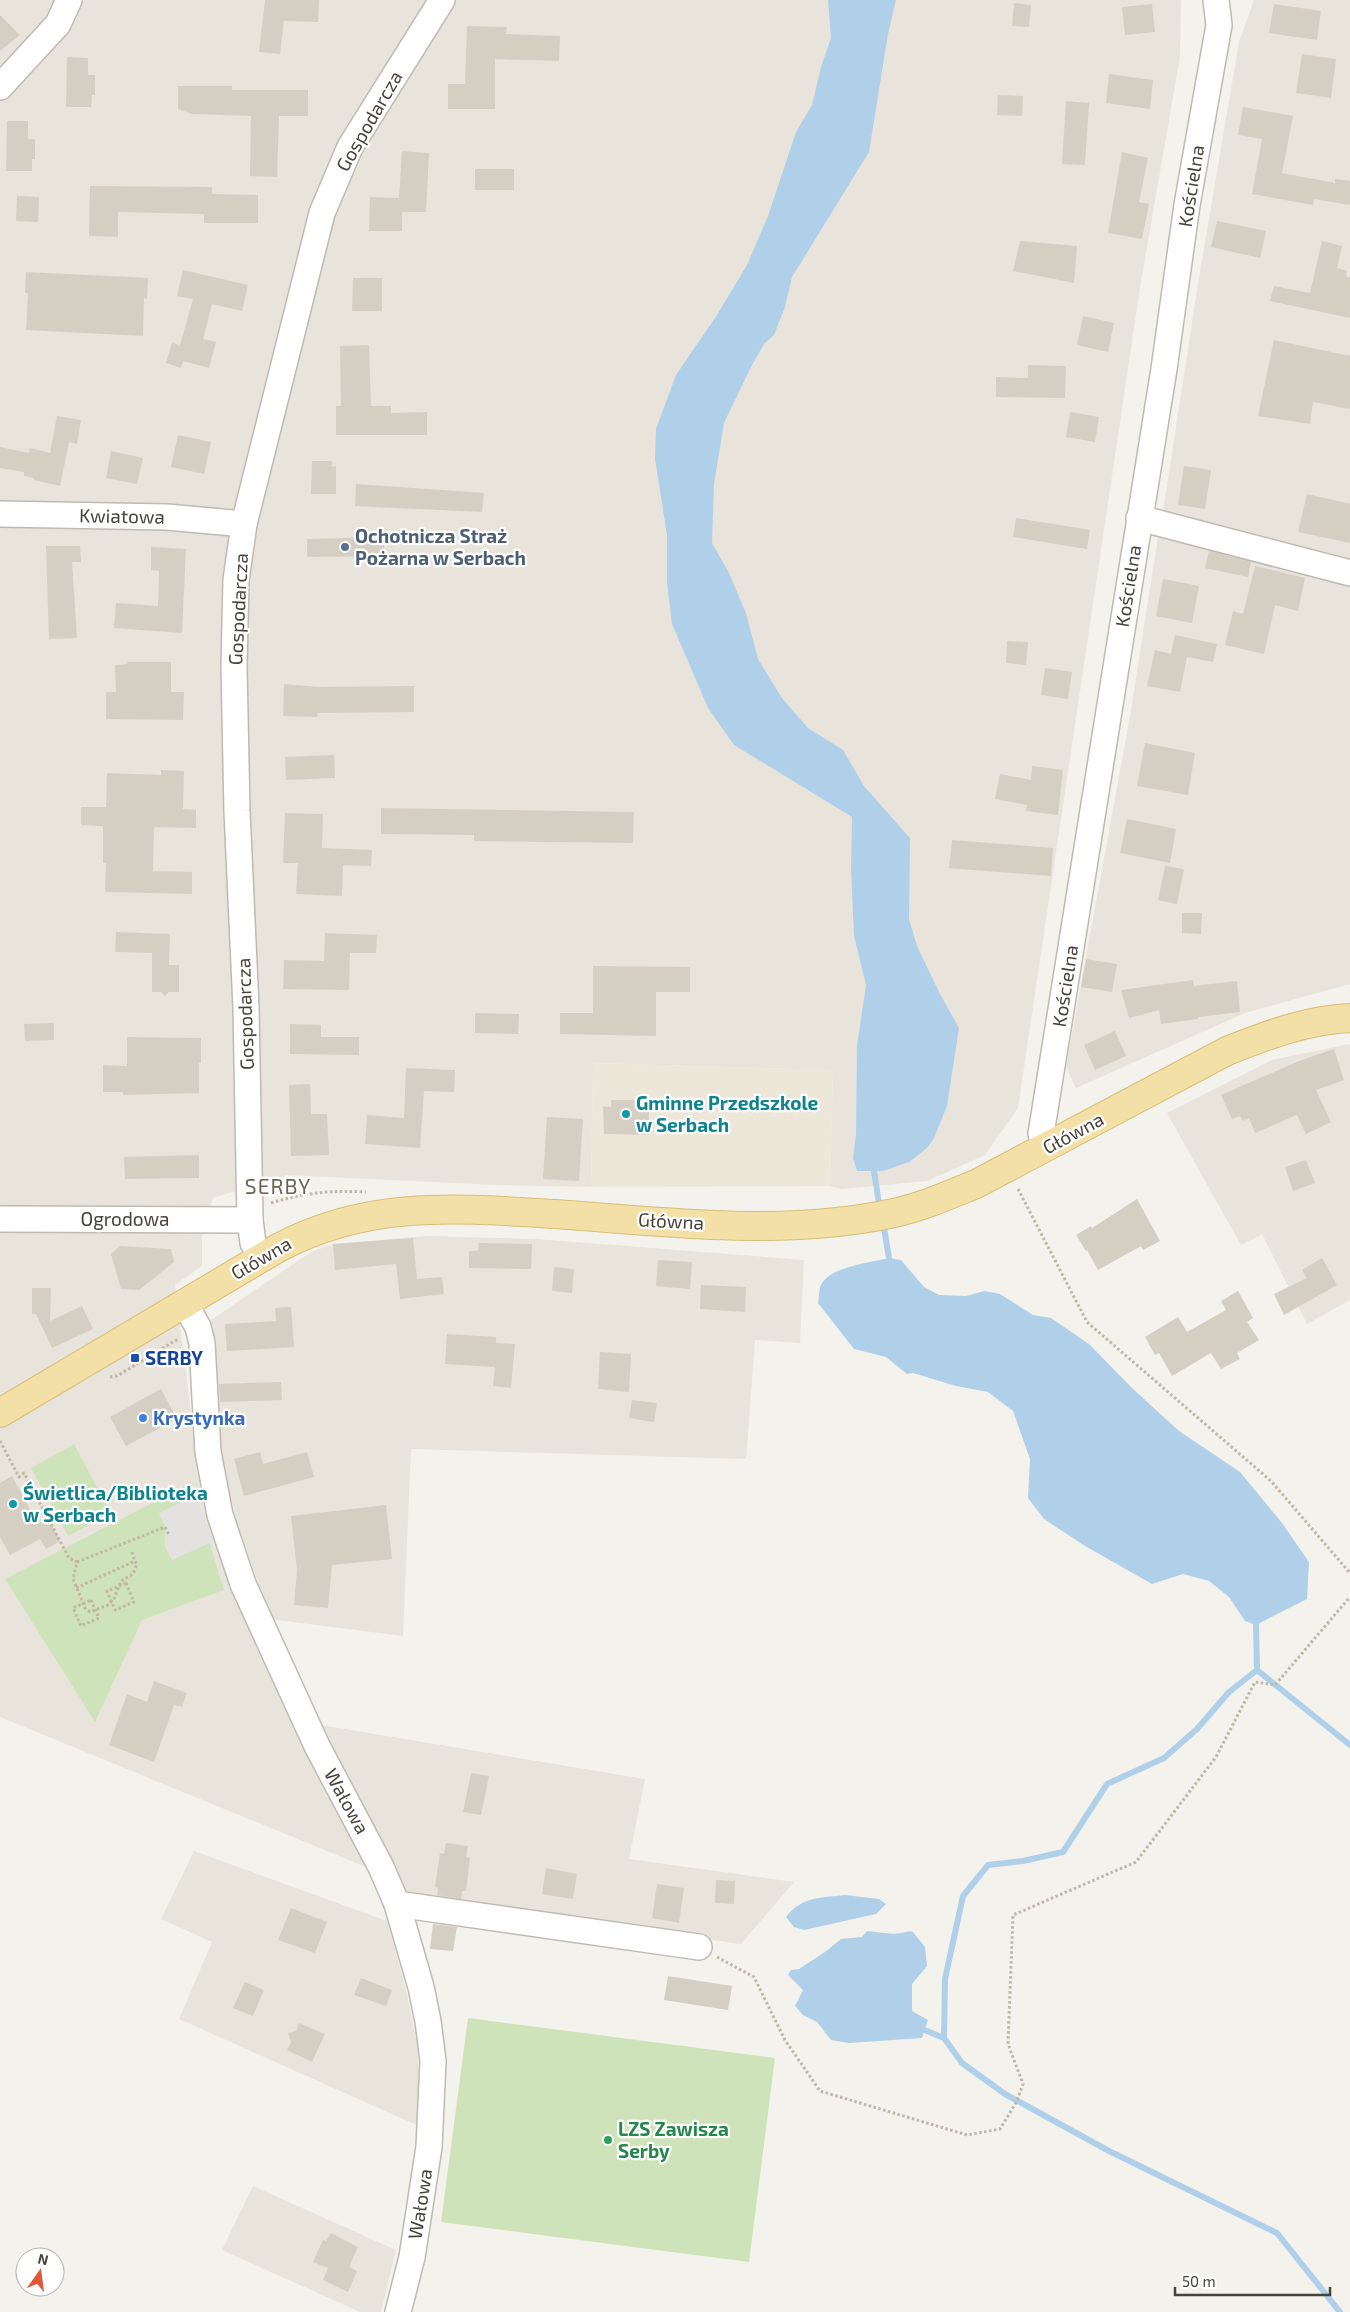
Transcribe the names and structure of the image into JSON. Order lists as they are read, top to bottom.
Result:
{
  "streets": {
    "main road": ["Główna"],
    "street": [
      "Gospodarcza",
      "Kościelna",
      "Kwiatowa",
      "Ogrodowa",
      "Wałowa"
    ]
  },
  "crossings": [
    ["Gospodarcza", "Kwiatowa"],
    ["Gospodarcza", "Główna"],
    ["Gospodarcza", "Ogrodowa"],
    ["Kościelna", "Główna"],
    ["Główna", "Wałowa"]
  ],
  "districts": ["SERBY"],
  "places": {
    "other": [
      "Ochotnicza Straż Pożarna w Serbach",
      "Gminne Przedszkole w Serbach",
      "Krystynka",
      "Świetlica/Biblioteka w Serbach",
      "LZS Zawisza Serby"
    ],
    "transit": ["SERBY"]
  },
  "scale_bar": "50 m",
  "north": "top"
}
